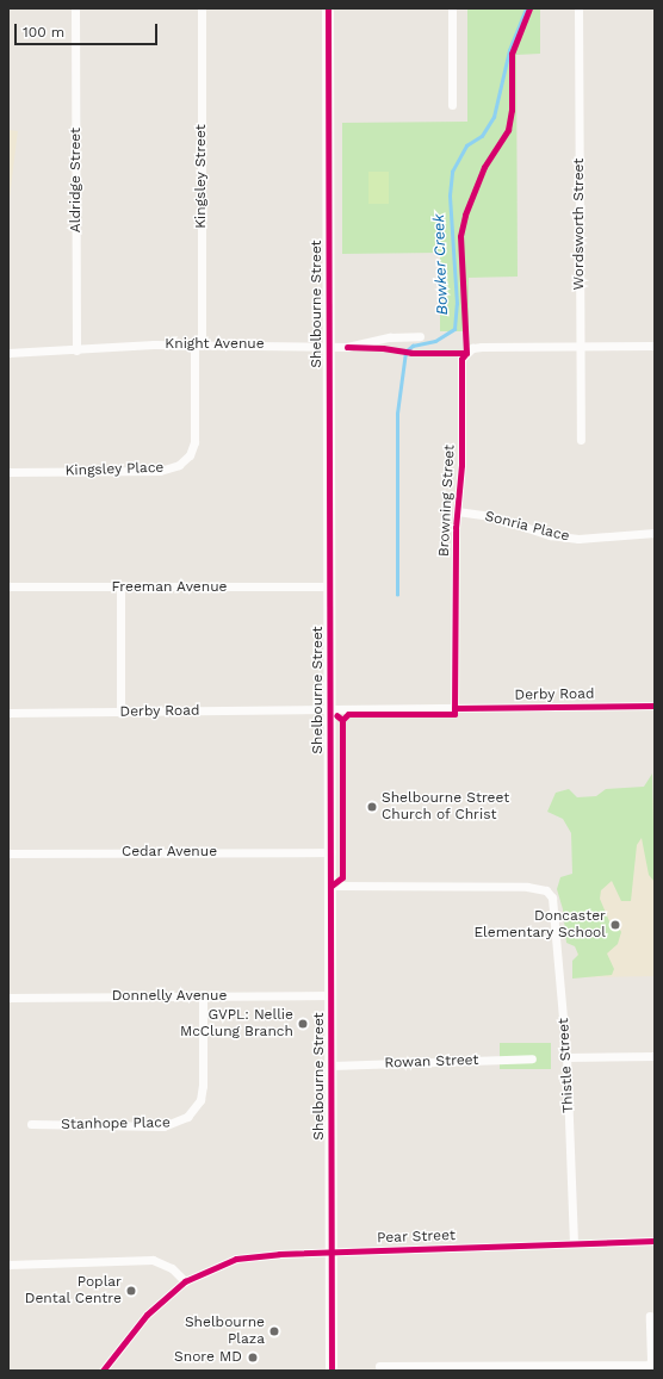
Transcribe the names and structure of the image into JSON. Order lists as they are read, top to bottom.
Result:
{
  "streets": {
    "main road": ["Shelbourne Street"],
    "street": [
      "Kingsley Street",
      "Aldridge Street",
      "Wordsworth Street",
      "Knight Avenue",
      "Kingsley Place",
      "Browning Street",
      "Sonria Place",
      "Freeman Avenue",
      "Derby Road",
      "Cedar Avenue",
      "Donnelly Avenue",
      "Rowan Street",
      "Thistle Street",
      "Stanhope Place",
      "Pear Street"
    ]
  },
  "crossings": [
    ["Kingsley Street", "Knight Avenue"],
    ["Kingsley Street", "Kingsley Place"],
    ["Aldridge Street", "Knight Avenue"],
    ["Wordsworth Street", "Browning Street"],
    ["Shelbourne Street", "Knight Avenue"],
    ["Shelbourne Street", "Freeman Avenue"],
    ["Shelbourne Street", "Derby Road"],
    ["Shelbourne Street", "Cedar Avenue"],
    ["Shelbourne Street", "Donnelly Avenue"],
    ["Shelbourne Street", "Rowan Street"],
    ["Shelbourne Street", "Thistle Street"],
    ["Shelbourne Street", "Pear Street"],
    ["Knight Avenue", "Kingsley Place"],
    ["Browning Street", "Sonria Place"],
    ["Browning Street", "Derby Road"],
    ["Donnelly Avenue", "Stanhope Place"],
    ["Thistle Street", "Pear Street"]
  ],
  "water": ["Bowker Creek"],
  "places": [
    "Shelbourne Street Church of Christ",
    "Doncaster Elementary School",
    "GVPL: Nellie McClung Branch",
    "Poplar Dental Centre",
    "Shelbourne Plaza",
    "Snore MD"
  ],
  "scale_bar": "100 m"
}
